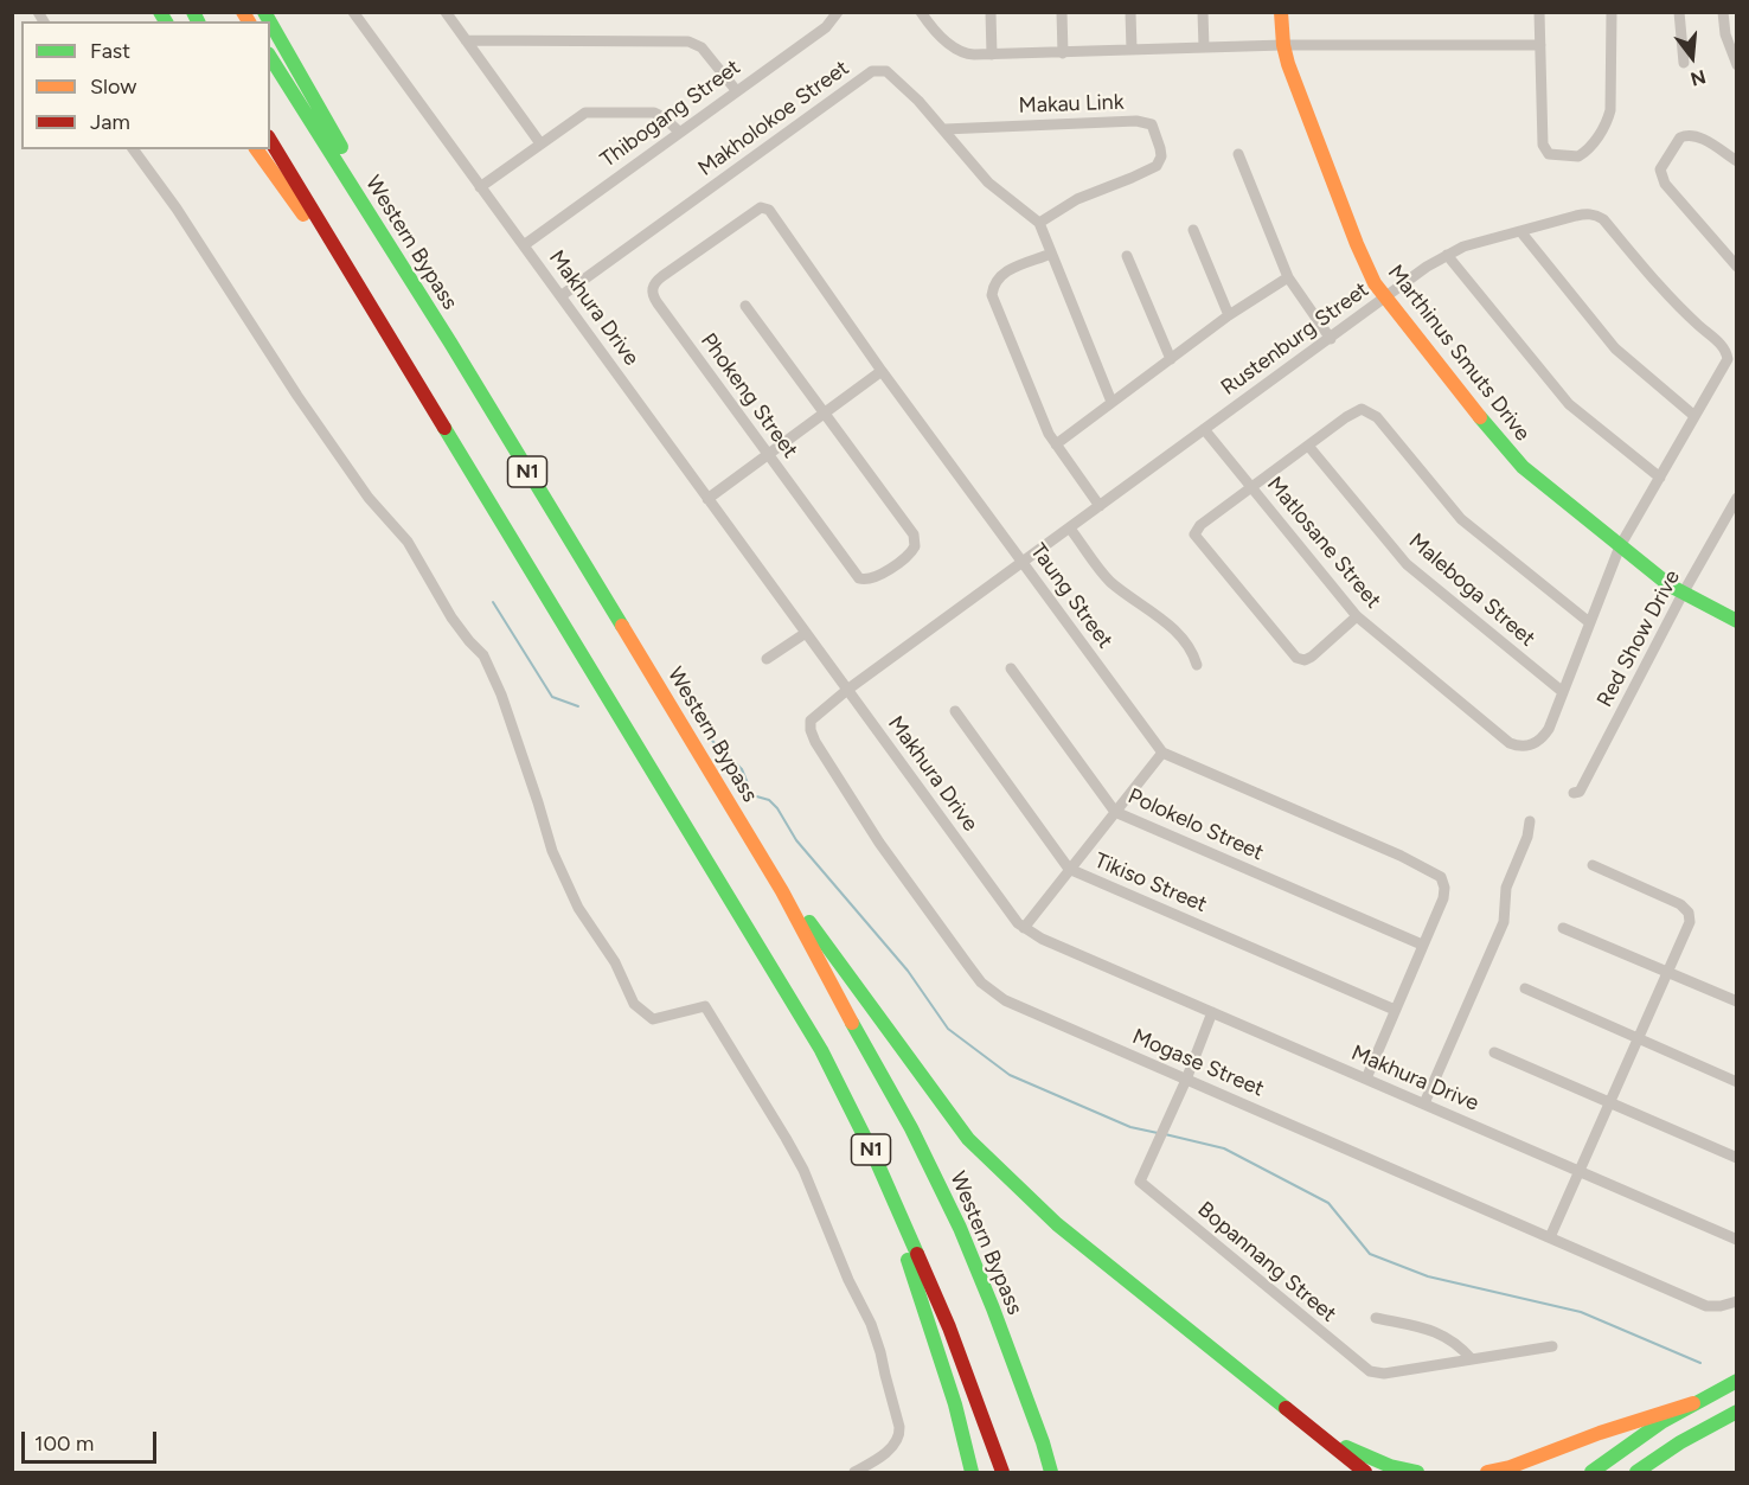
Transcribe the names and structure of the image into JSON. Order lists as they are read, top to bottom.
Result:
{
  "streets": {
    "main road": ["Western Bypass", "Marthinus Smuts Drive", "N1"],
    "street": [
      "Makau Link",
      "Thibogang Street",
      "Makholokoe Street",
      "Makhura Drive",
      "Rustenburg Street",
      "Phokeng Street",
      "Matlosane Street",
      "Maleboga Street",
      "Taung Street",
      "Red Show Drive",
      "Polokelo Street",
      "Tikiso Street",
      "Mogase Street",
      "Bopannang Street"
    ]
  },
  "crossings": [
    ["Makau Link", "Makholokoe Street"],
    ["Thibogang Street", "Makhura Drive"],
    ["Makholokoe Street", "Makhura Drive"],
    ["Makhura Drive", "Rustenburg Street"],
    ["Makhura Drive", "Mogase Street"],
    ["Makhura Drive", "Bopannang Street"],
    ["Rustenburg Street", "Marthinus Smuts Drive"],
    ["Rustenburg Street", "Matlosane Street"],
    ["Rustenburg Street", "Maleboga Street"],
    ["Rustenburg Street", "Taung Street"],
    ["Rustenburg Street", "Mogase Street"],
    ["Marthinus Smuts Drive", "Red Show Drive"],
    ["Phokeng Street", "Taung Street"],
    ["Mogase Street", "Bopannang Street"]
  ],
  "legend": ["Fast", "Slow", "Jam"],
  "scale_bar": "100 m",
  "north": "bottom"
}
